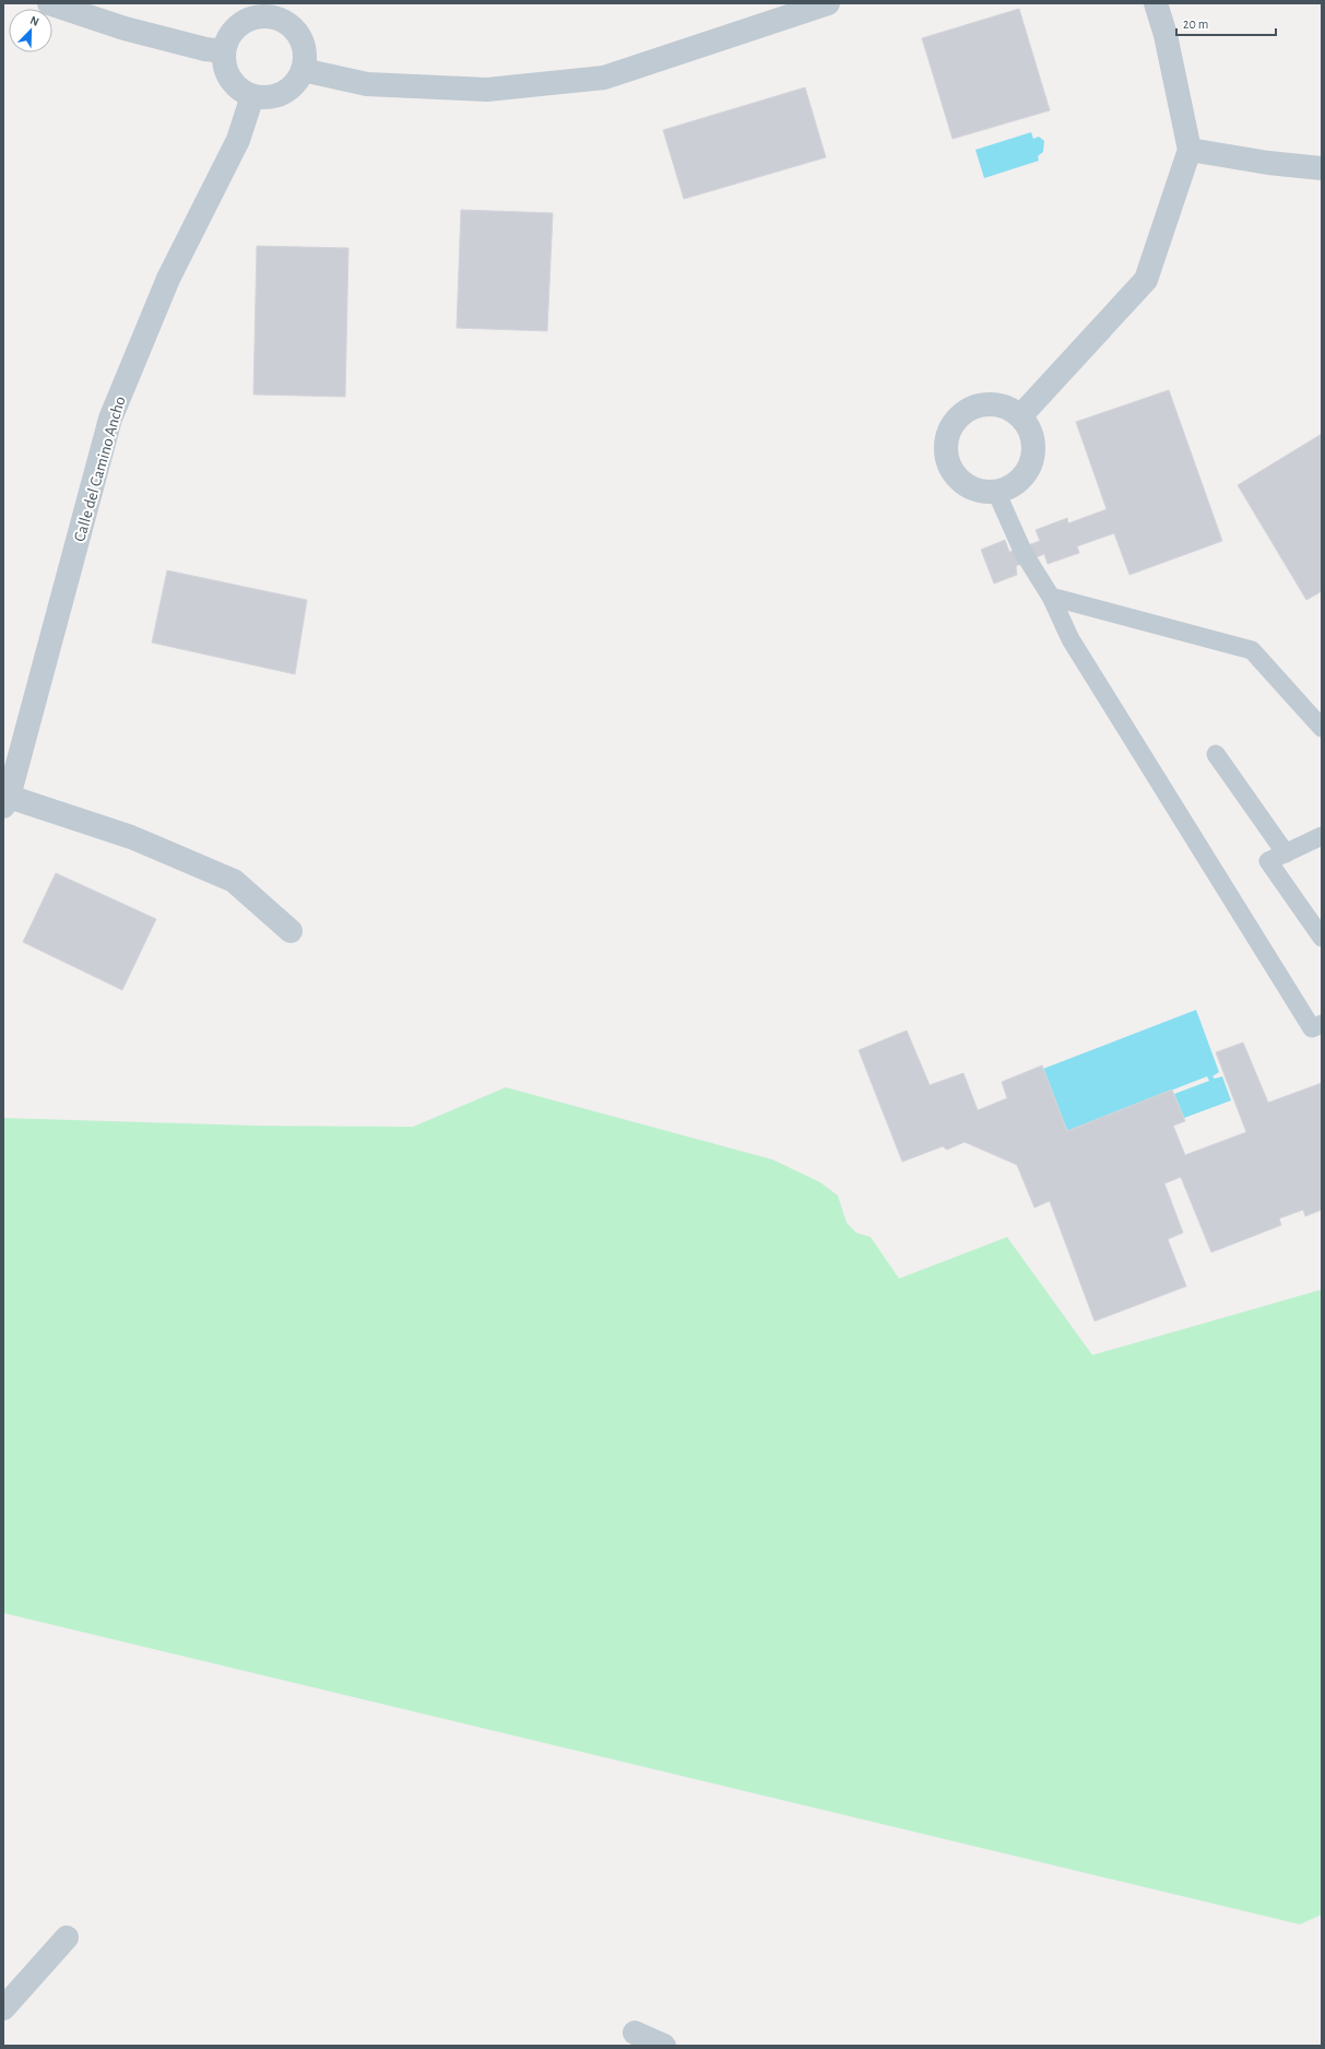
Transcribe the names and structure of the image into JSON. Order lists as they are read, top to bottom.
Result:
{
  "streets": {
    "street": ["Calle del Camino Ancho"]
  },
  "scale_bar": "20 m",
  "north": "top right"
}
